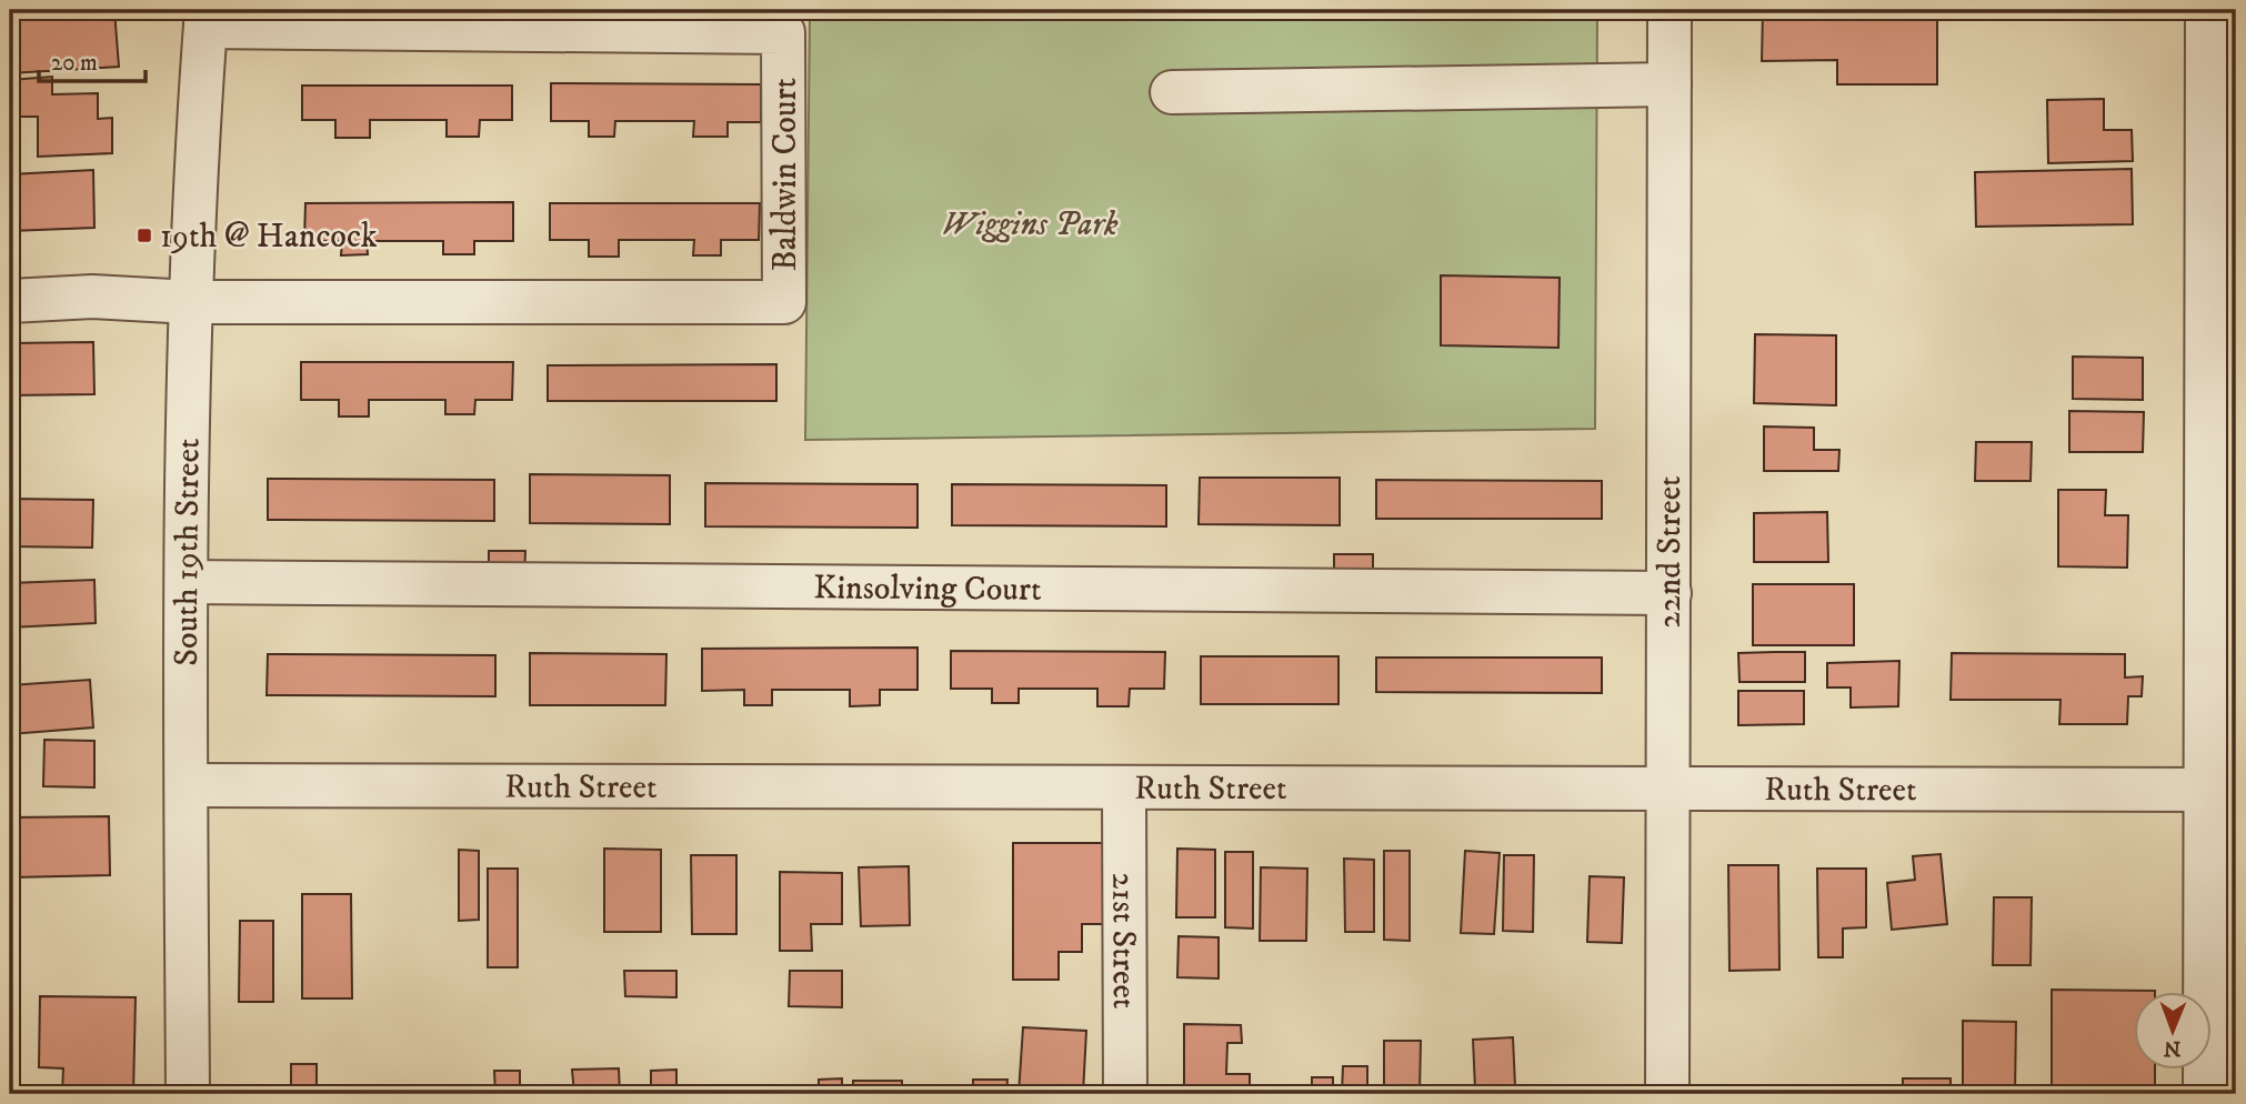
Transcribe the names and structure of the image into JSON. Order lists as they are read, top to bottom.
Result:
{
  "streets": {
    "street": [
      "Baldwin Court",
      "South 19th Street",
      "22nd Street",
      "Kinsolving Court",
      "Ruth Street",
      "21st Street"
    ]
  },
  "crossings": [
    ["Baldwin Court", "South 19th Street"],
    ["South 19th Street", "Kinsolving Court"],
    ["South 19th Street", "Ruth Street"],
    ["22nd Street", "Kinsolving Court"],
    ["22nd Street", "Ruth Street"],
    ["Ruth Street", "21st Street"]
  ],
  "parks": ["Wiggins Park"],
  "places": {
    "transit": ["19th @ Hancock"]
  },
  "scale_bar": "20 m",
  "north": "bottom"
}
